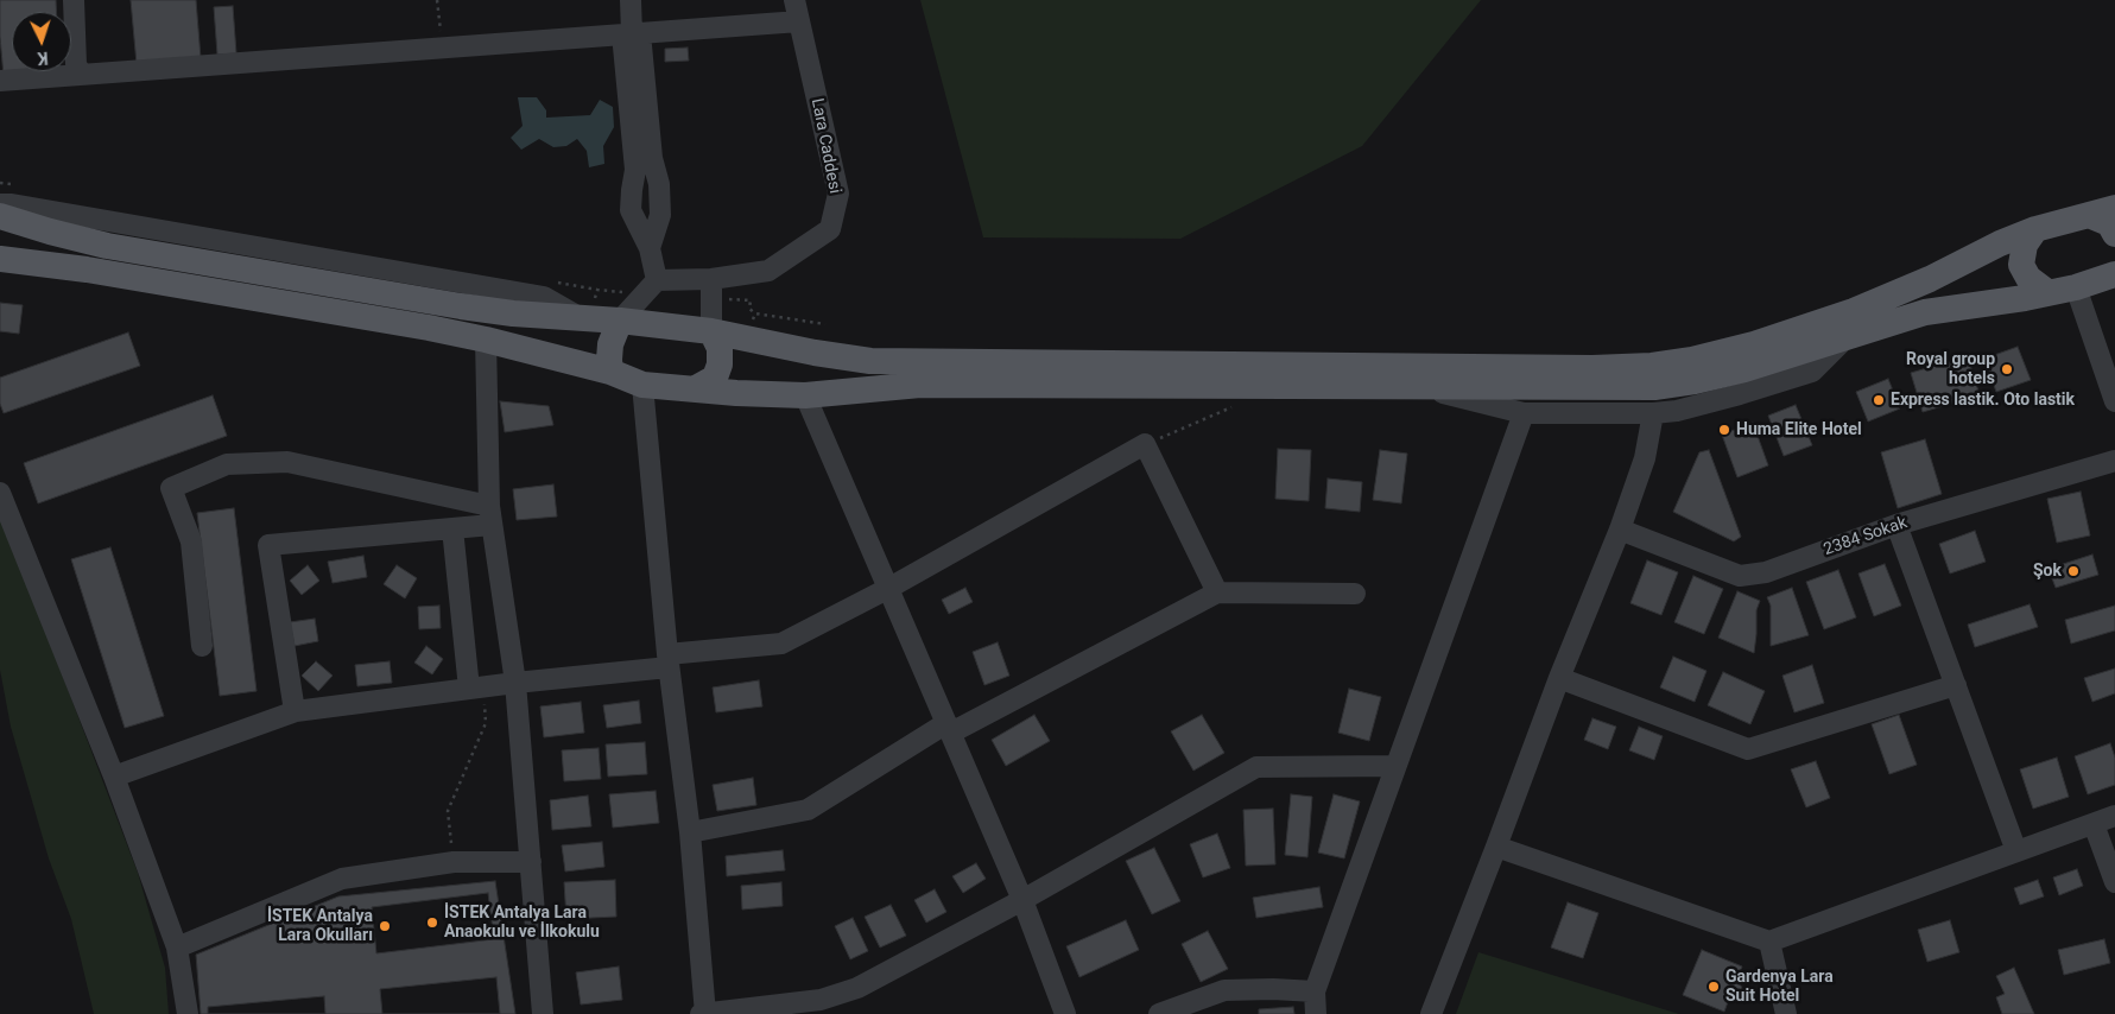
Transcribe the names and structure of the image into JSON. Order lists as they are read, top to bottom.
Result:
{
  "streets": {
    "street": ["Lara Caddesi", "2384 Sokak"]
  },
  "places": [
    "Royal group hotels",
    "Express lastik. Oto lastik",
    "Huma Elite Hotel",
    "Şok",
    "İSTEK Antalya Lara Anaokulu ve İlkokulu",
    "İSTEK Antalya Lara Okulları",
    "Gardenya Lara Suit Hotel"
  ],
  "north": "bottom"
}
